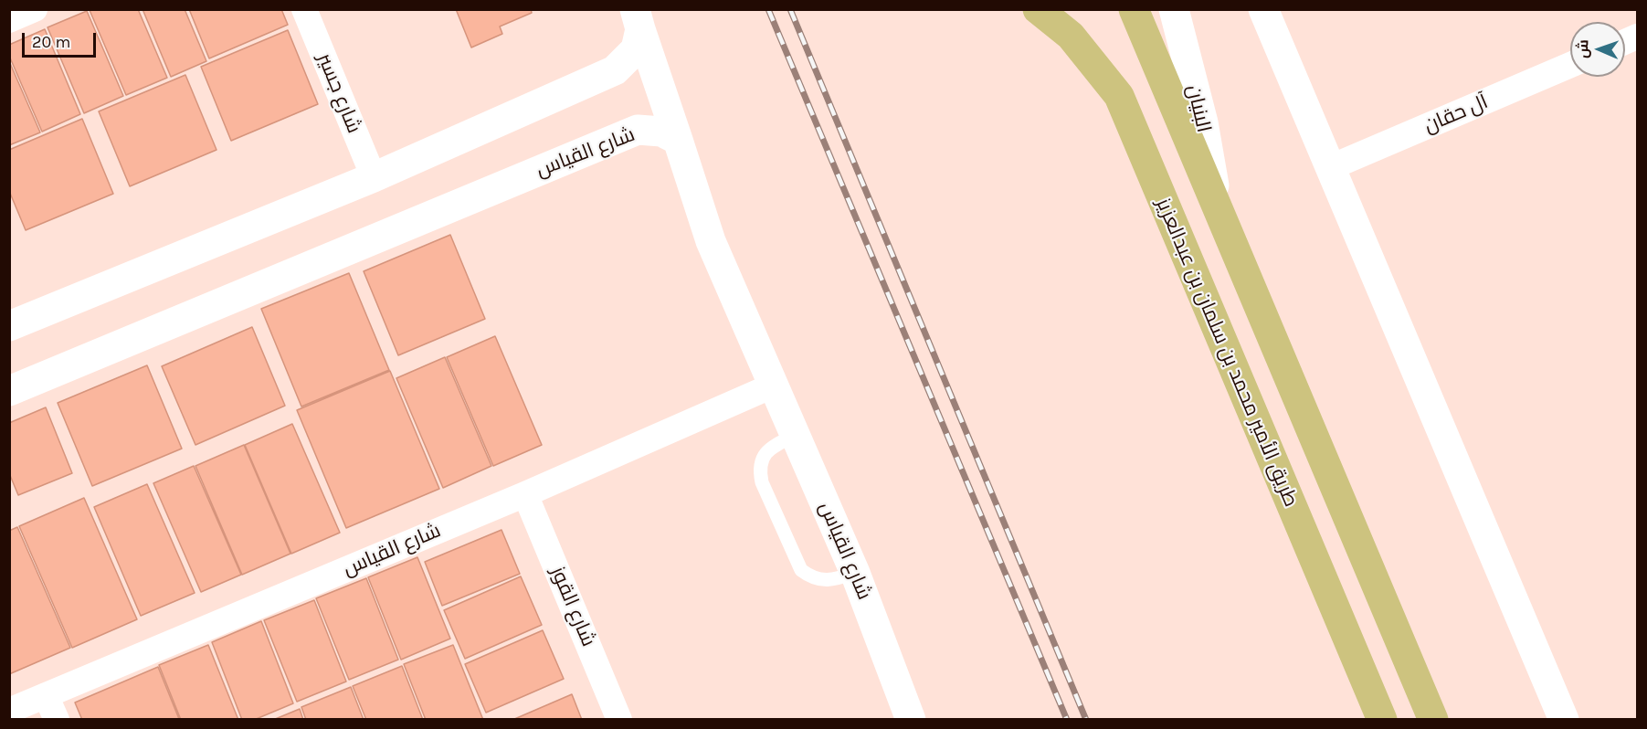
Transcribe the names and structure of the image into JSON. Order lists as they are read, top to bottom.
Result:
{
  "streets": {
    "main road": ["طريق الأمير محمد بن سلمان بن عبدالعزيز"],
    "street": [
      "شارع جسير",
      "البنيان",
      "آل حقان",
      "شارع القياس",
      "شارع القوز"
    ]
  },
  "crossings": [
    ["شارع جسير", "شارع القياس"],
    ["شارع القياس", "شارع القوز"]
  ],
  "scale_bar": "20 m",
  "north": "left"
}
